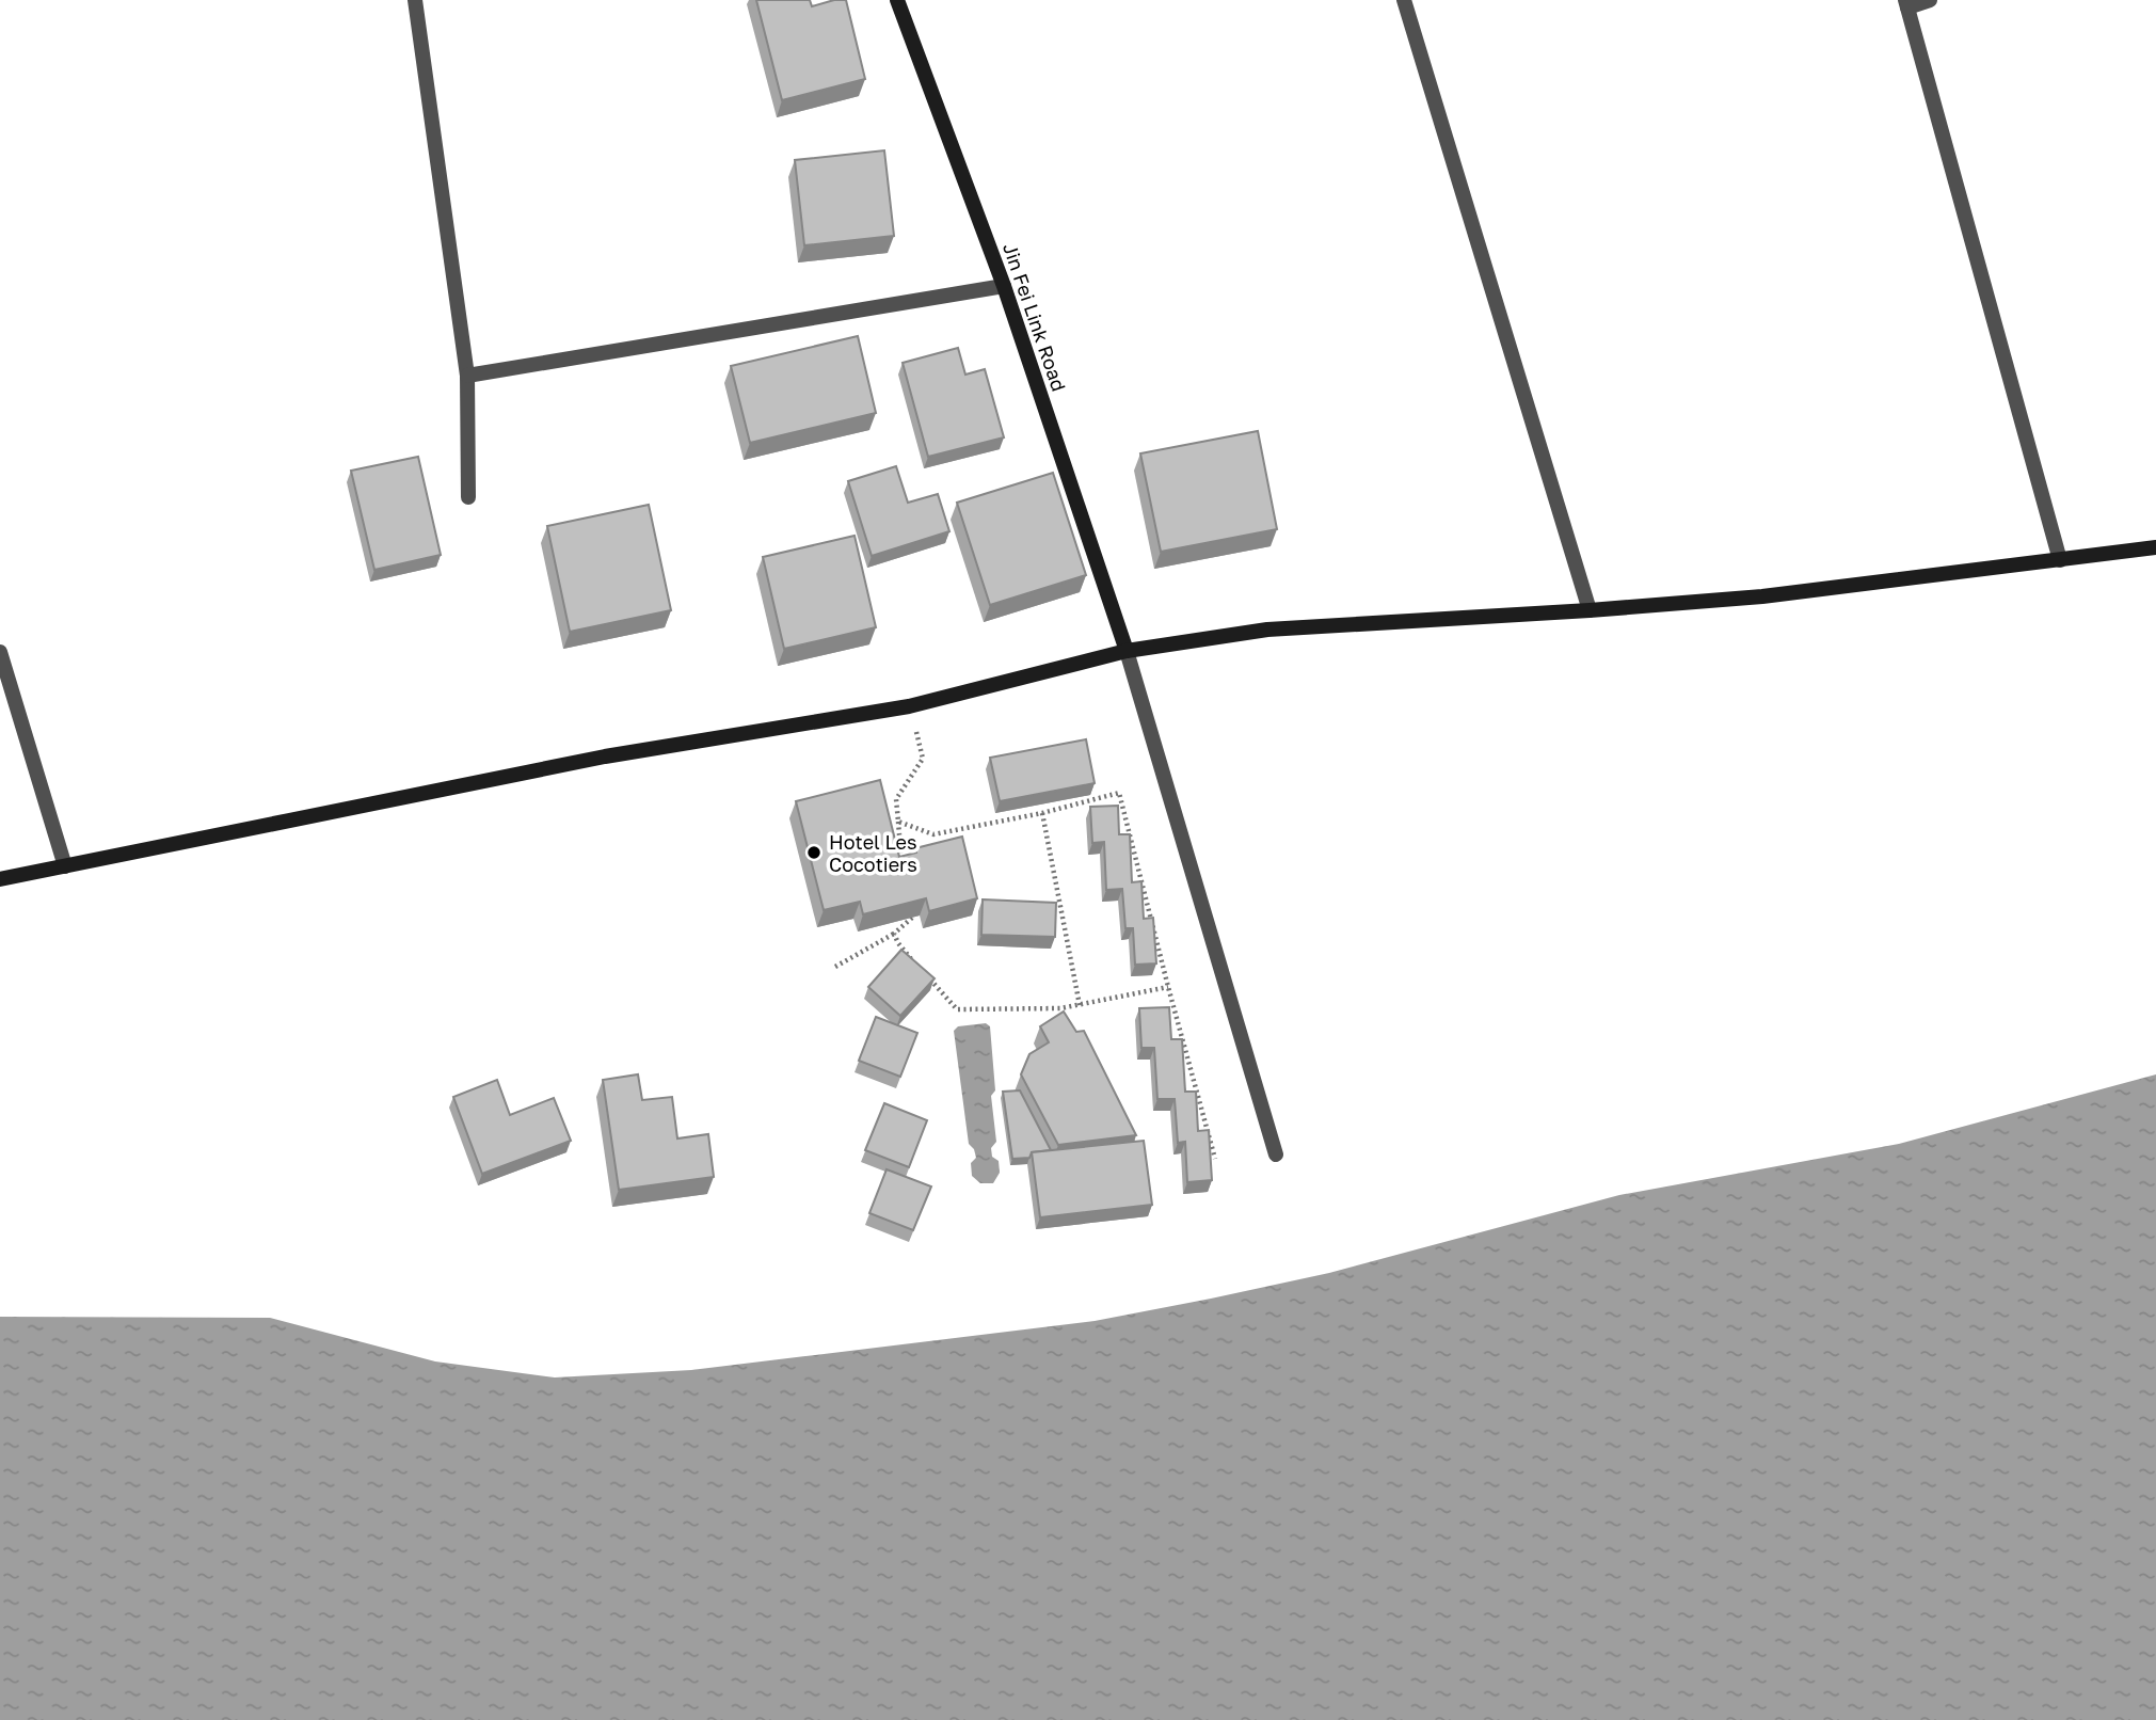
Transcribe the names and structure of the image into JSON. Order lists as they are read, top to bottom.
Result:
{
  "streets": {
    "main road": ["Jin Fei Link Road"]
  },
  "places": ["Hotel Les Cocotiers"]
}
